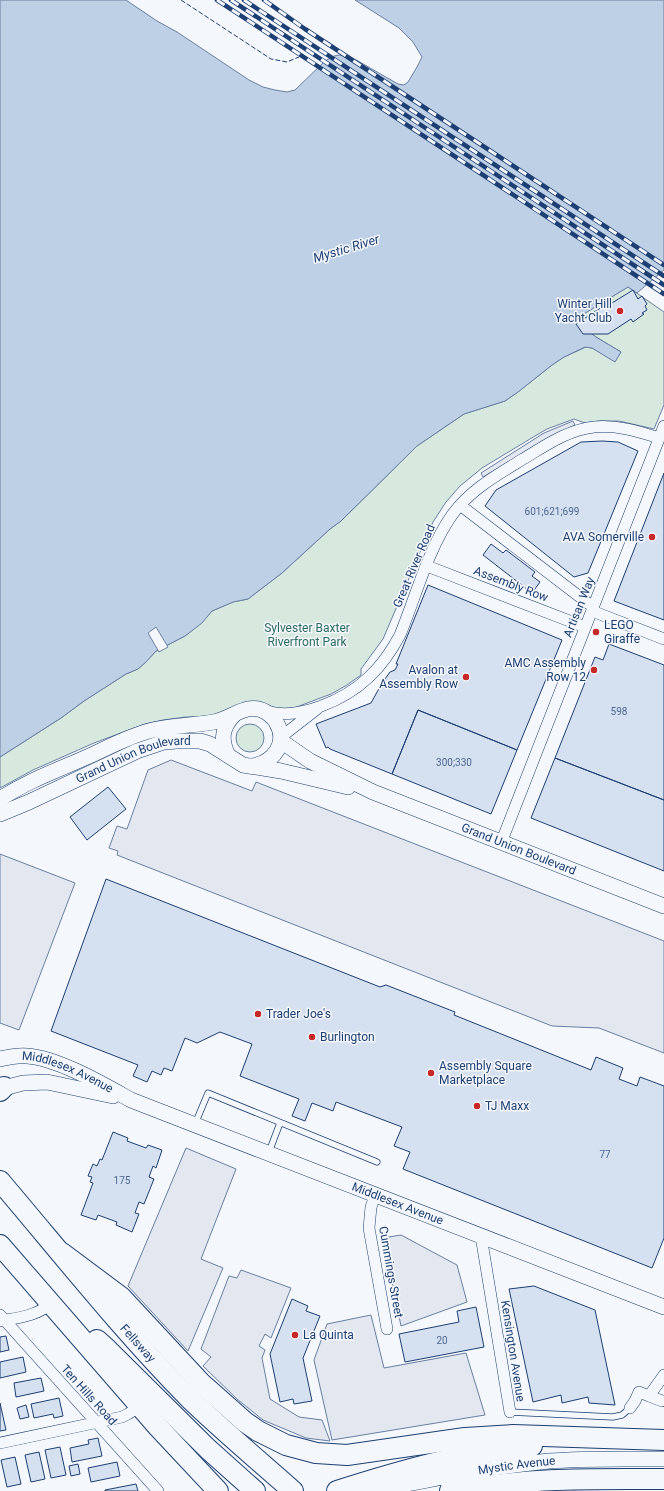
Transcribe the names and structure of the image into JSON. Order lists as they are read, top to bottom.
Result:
{
  "streets": {
    "highway": ["Fellsway"],
    "street": [
      "Great River Road",
      "Assembly Row",
      "Artisan Way",
      "Grand Union Boulevard",
      "Middlesex Avenue",
      "Cummings Street",
      "Kensington Avenue",
      "Ten Hills Road",
      "Mystic Avenue"
    ]
  },
  "crossings": [
    ["Great River Road", "Assembly Row"],
    ["Great River Road", "Artisan Way"],
    ["Great River Road", "Grand Union Boulevard"],
    ["Assembly Row", "Artisan Way"],
    ["Artisan Way", "Grand Union Boulevard"],
    ["Middlesex Avenue", "Cummings Street"],
    ["Middlesex Avenue", "Kensington Avenue"]
  ],
  "water": ["Mystic River"],
  "parks": ["Sylvester Baxter Riverfront Park"],
  "places": [
    "Winter Hill Yacht Club",
    "AVA Somerville",
    "LEGO Giraffe",
    "AMC Assembly Row 12",
    "Avalon at Assembly Row",
    "Trader Joe's",
    "Burlington",
    "Assembly Square Marketplace",
    "TJ Maxx",
    "La Quinta"
  ],
  "house_numbers": [
    "601;621;699",
    "598",
    "300;330",
    "77",
    "175",
    "20"
  ]
}
